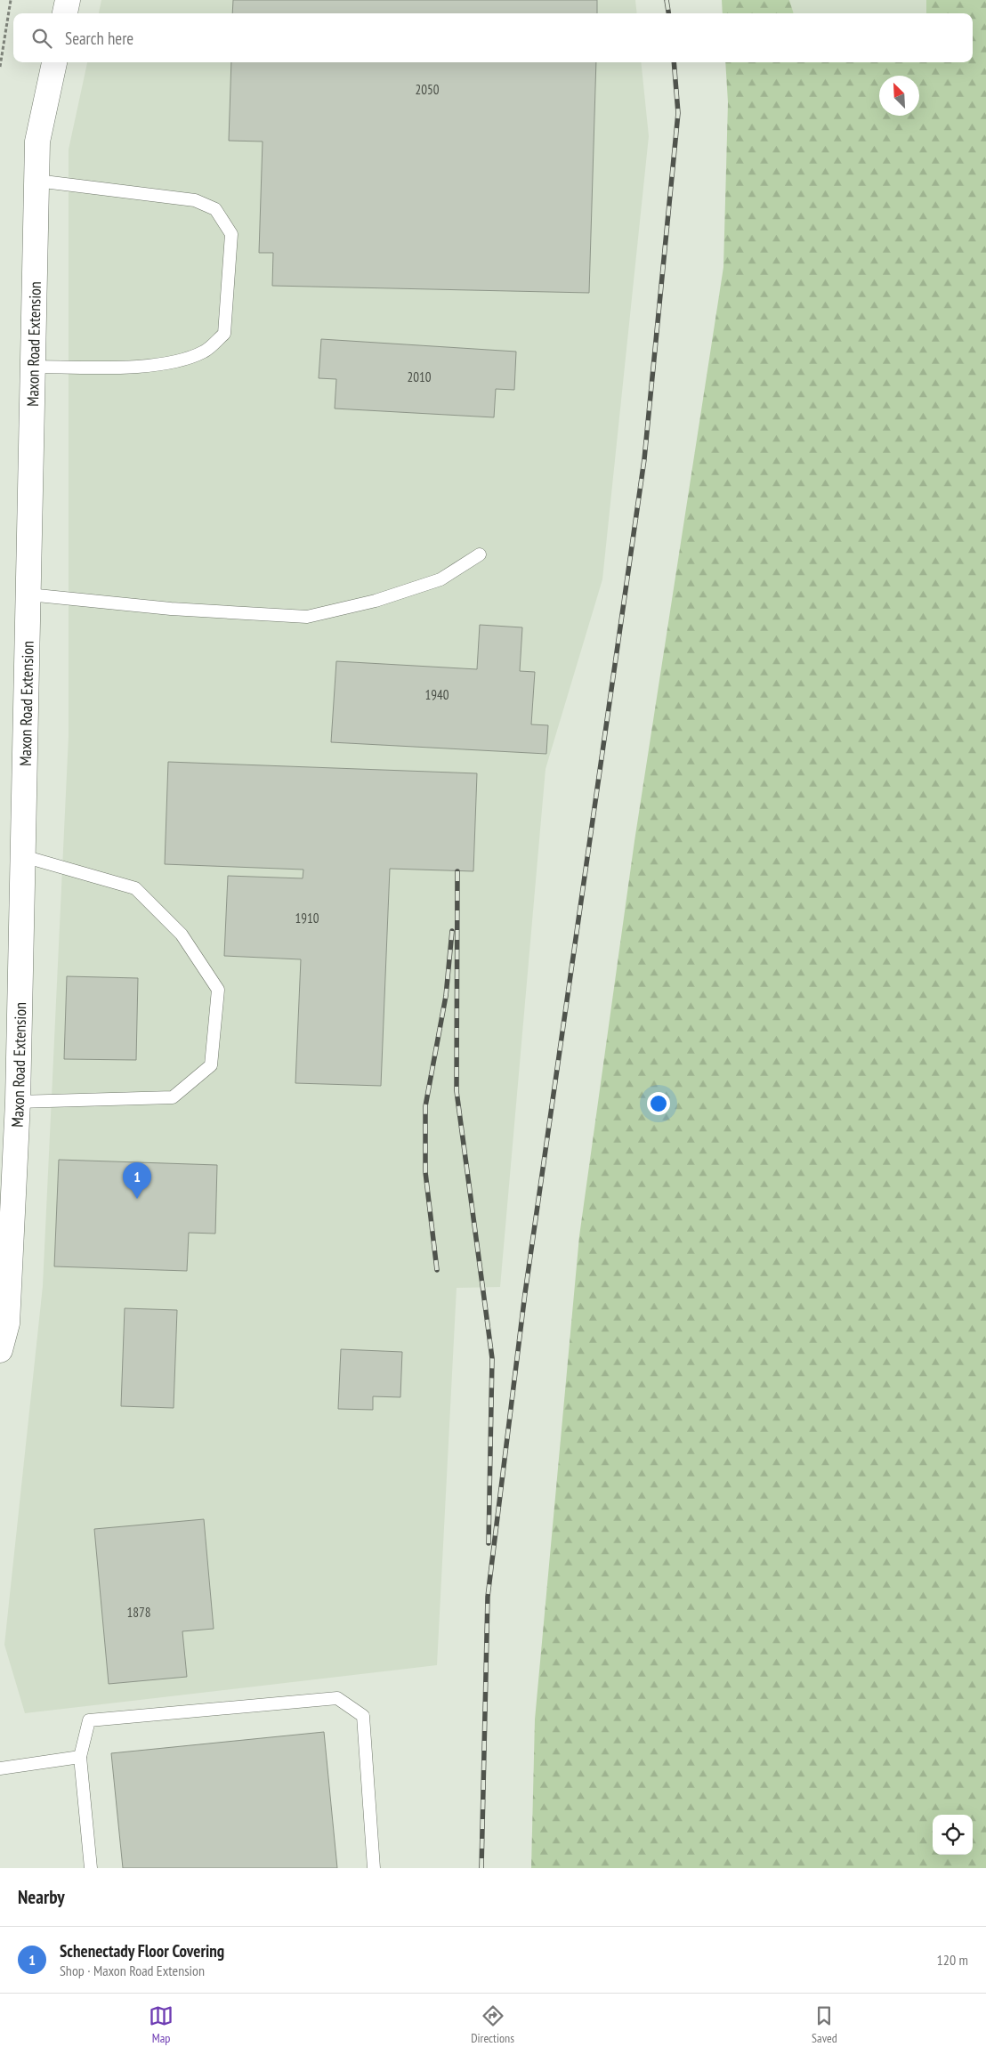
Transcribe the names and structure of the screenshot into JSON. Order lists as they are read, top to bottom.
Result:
{
  "streets": {
    "street": ["Maxon Road Extension"]
  },
  "house_numbers": [
    "2050",
    "2010",
    "1940",
    "1910",
    "1878"
  ],
  "north": "top left",
  "page": {
    "search": "Search here",
    "pins": "1",
    "heading": "Nearby",
    "list": [
      {
        "mark": "1",
        "name": "Schenectady Floor Covering",
        "note": "Shop · Maxon Road Extension",
        "value": "120 m"
      }
    ],
    "nav": ["Map", "Directions", "Saved"]
  }
}
